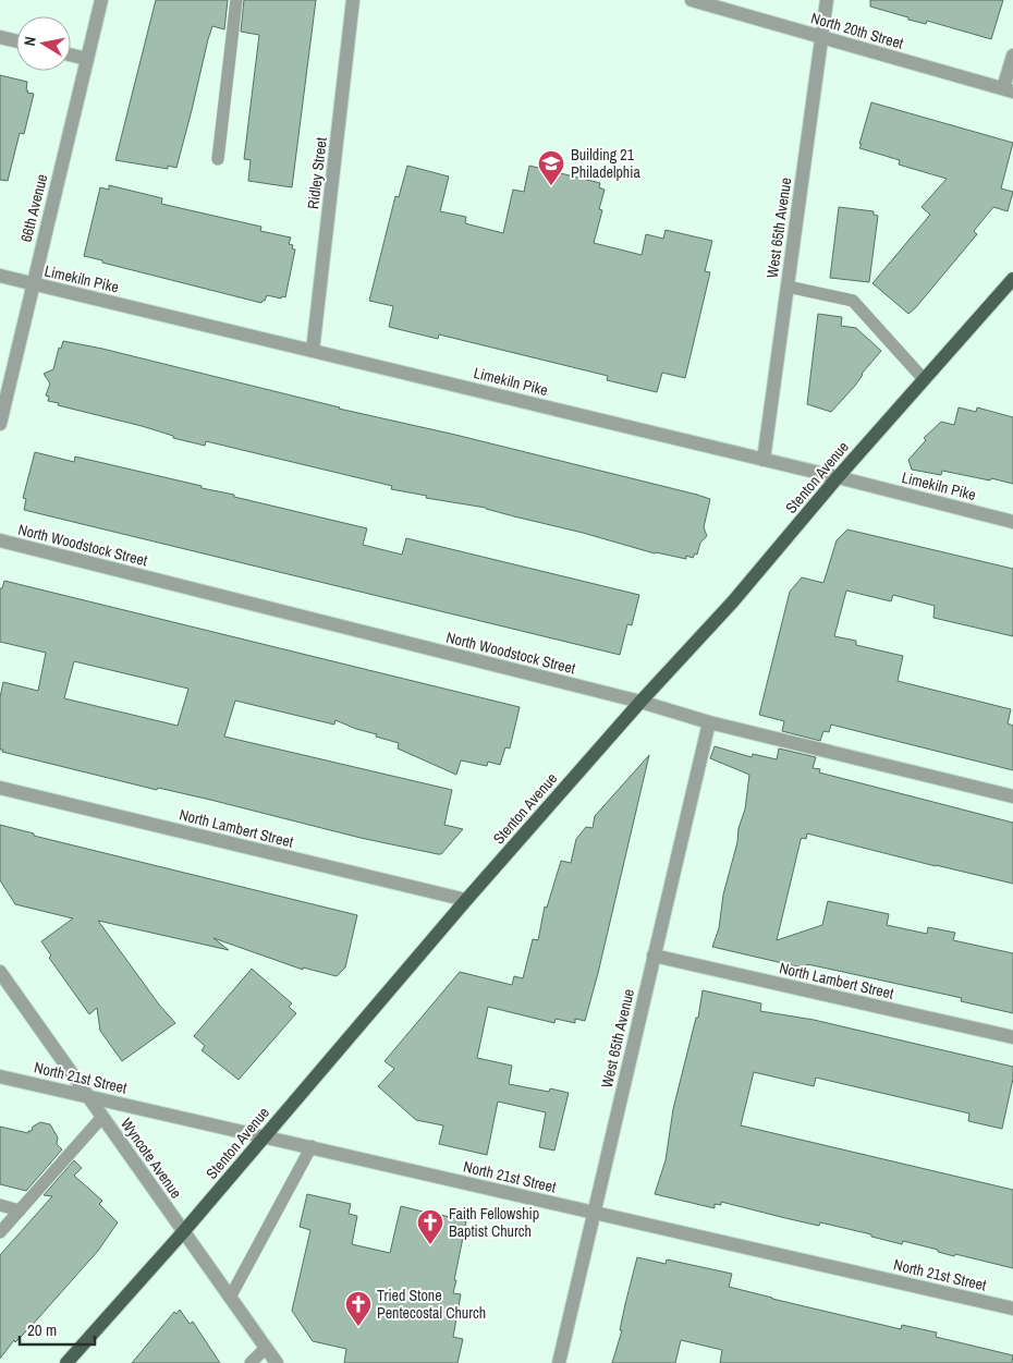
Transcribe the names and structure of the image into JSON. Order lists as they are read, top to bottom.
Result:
{
  "streets": {
    "main road": ["Stenton Avenue"],
    "street": [
      "North 20th Street",
      "Ridley Street",
      "66th Avenue",
      "West 65th Avenue",
      "Limekiln Pike",
      "North Woodstock Street",
      "North Lambert Street",
      "North 21st Street",
      "Wyncote Avenue"
    ]
  },
  "crossings": [
    ["North 20th Street", "West 65th Avenue"],
    ["Ridley Street", "Limekiln Pike"],
    ["66th Avenue", "Limekiln Pike"],
    ["West 65th Avenue", "Limekiln Pike"],
    ["West 65th Avenue", "North Woodstock Street"],
    ["West 65th Avenue", "North Lambert Street"],
    ["West 65th Avenue", "North 21st Street"],
    ["Limekiln Pike", "Stenton Avenue"],
    ["Stenton Avenue", "North Woodstock Street"],
    ["Stenton Avenue", "North Lambert Street"],
    ["Stenton Avenue", "North 21st Street"],
    ["Stenton Avenue", "Wyncote Avenue"],
    ["North 21st Street", "Wyncote Avenue"]
  ],
  "places": {
    "school or university": ["Building 21 Philadelphia"],
    "church": ["Faith Fellowship Baptist Church", "Tried Stone Pentecostal Church"]
  },
  "scale_bar": "20 m",
  "north": "left"
}
